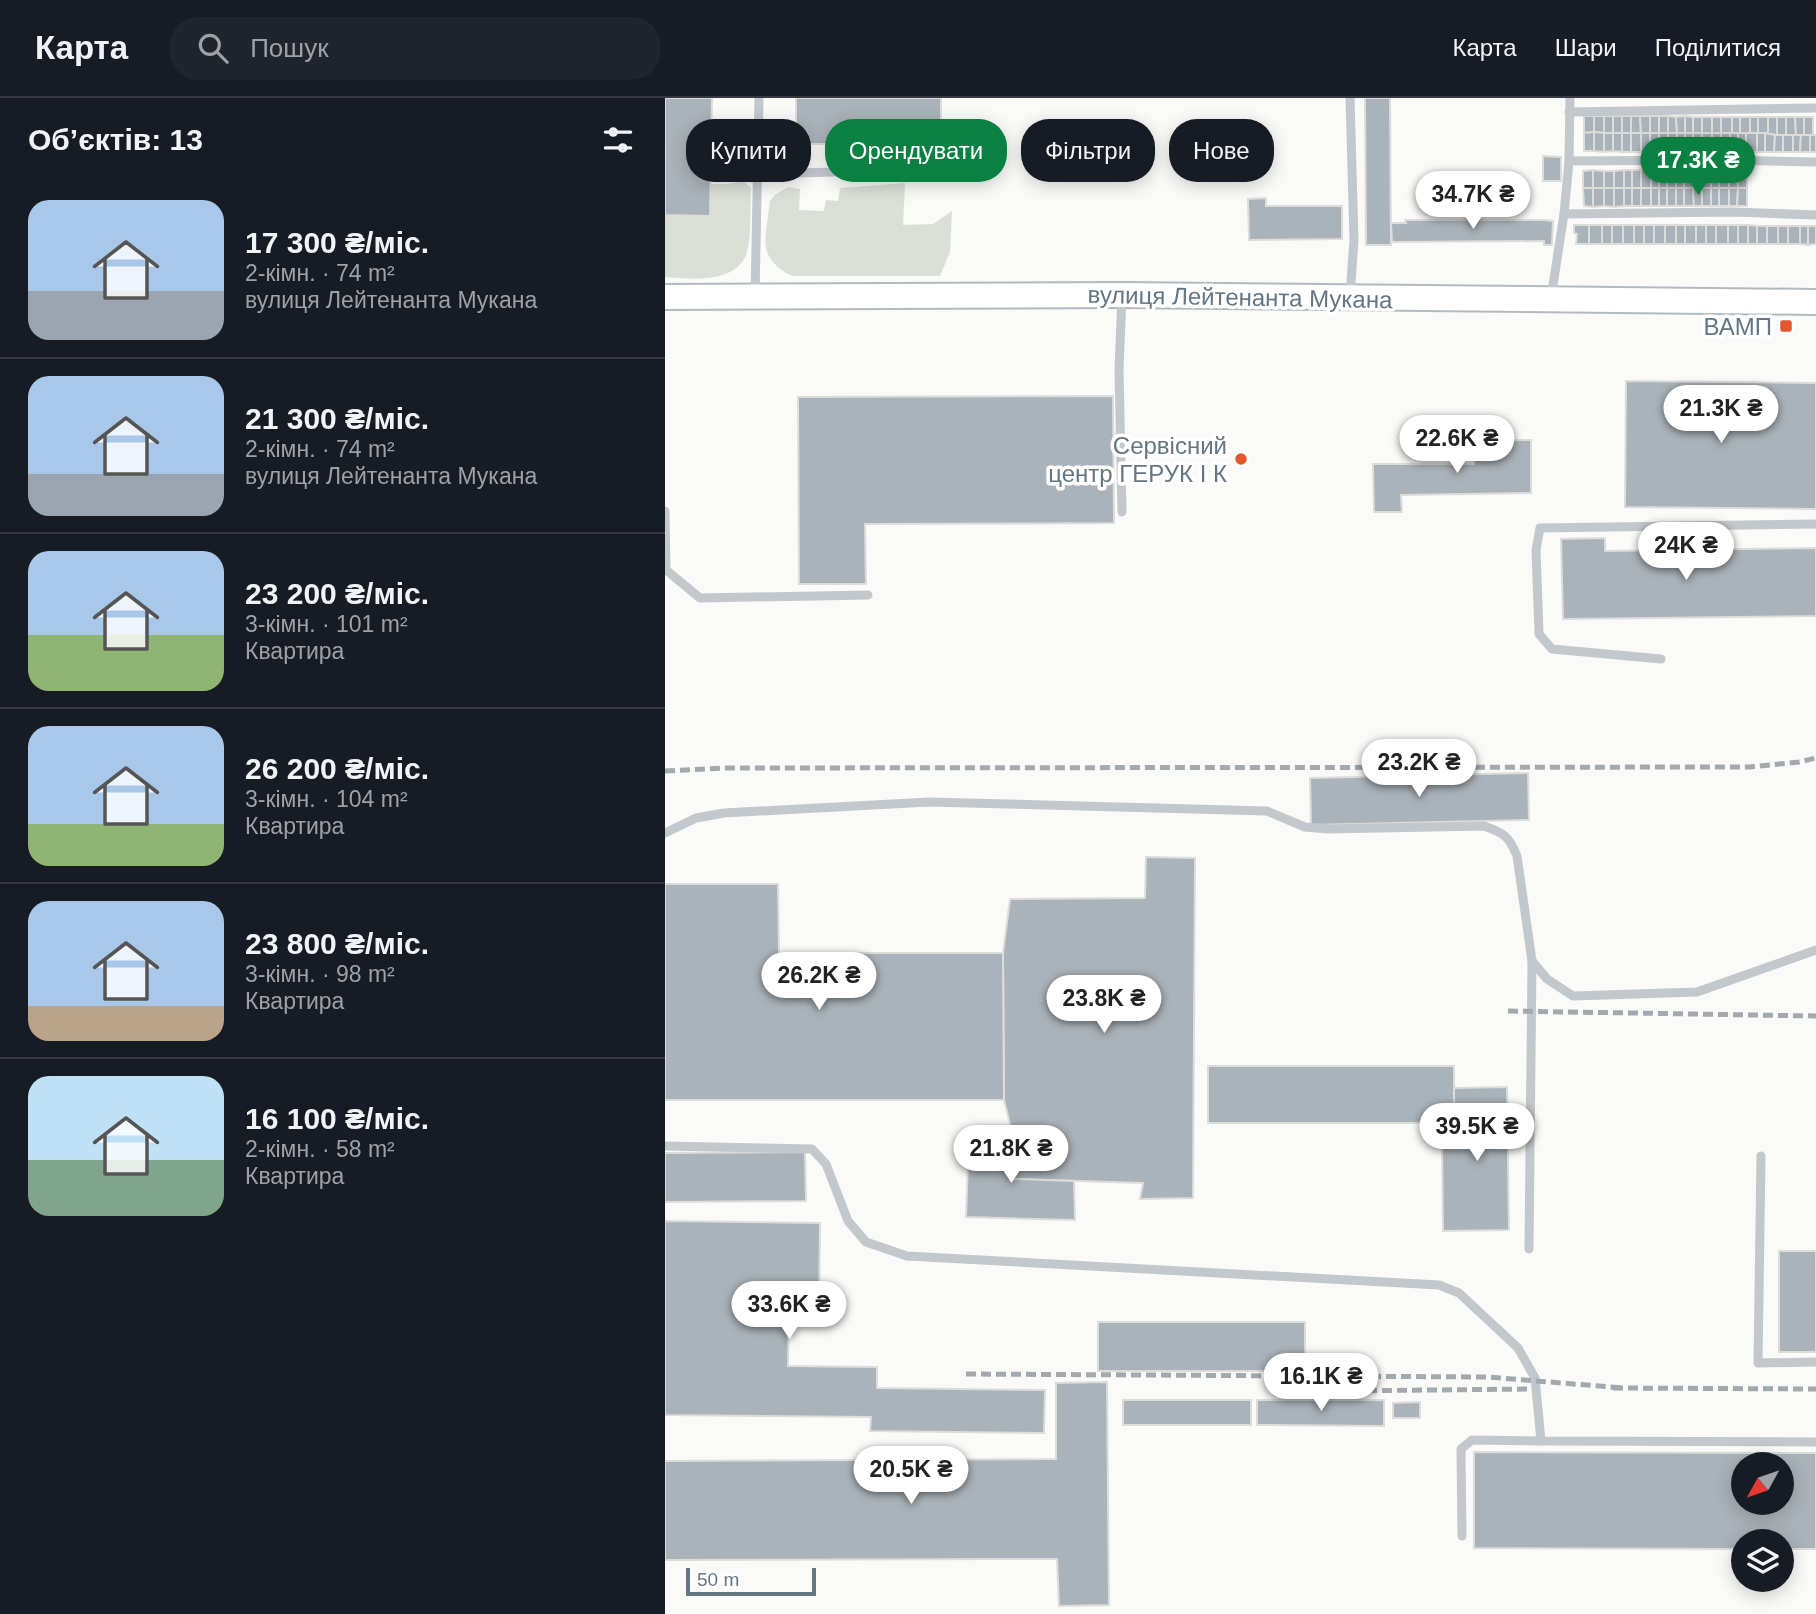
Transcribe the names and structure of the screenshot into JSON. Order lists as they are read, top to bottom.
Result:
{
  "streets": {
    "main road": ["вулиця Лейтенанта Мукана"]
  },
  "places": {
    "transit": ["ВАМП"],
    "other": ["Сервісний центр ГЕРУК І К"]
  },
  "scale_bar": "50 m",
  "north": "bottom left",
  "page": {
    "header": "Карта",
    "search": "Пошук",
    "nav": ["Карта", "Шари", "Поділитися"],
    "heading": "Об’єктів: 13",
    "chip": [
      "Купити",
      "Орендувати",
      "Фільтри",
      "Нове"
    ],
    "price": [
      "17.3K ₴",
      "34.7K ₴",
      "21.3K ₴",
      "22.6K ₴",
      "24K ₴",
      "23.2K ₴",
      "26.2K ₴",
      "23.8K ₴",
      "39.5K ₴",
      "21.8K ₴",
      "33.6K ₴",
      "16.1K ₴",
      "20.5K ₴"
    ],
    "list": [
      {
        "name": "17 300 ₴/міс.",
        "note": "2-кімн. · 74 m² · вулиця Лейтенанта Мукана"
      },
      {
        "name": "21 300 ₴/міс.",
        "note": "2-кімн. · 74 m² · вулиця Лейтенанта Мукана"
      },
      {
        "name": "23 200 ₴/міс.",
        "note": "3-кімн. · 101 m² · Квартира"
      },
      {
        "name": "26 200 ₴/міс.",
        "note": "3-кімн. · 104 m² · Квартира"
      },
      {
        "name": "23 800 ₴/міс.",
        "note": "3-кімн. · 98 m² · Квартира"
      },
      {
        "name": "16 100 ₴/міс.",
        "note": "2-кімн. · 58 m² · Квартира"
      }
    ],
    "scale": "50 m"
  }
}
